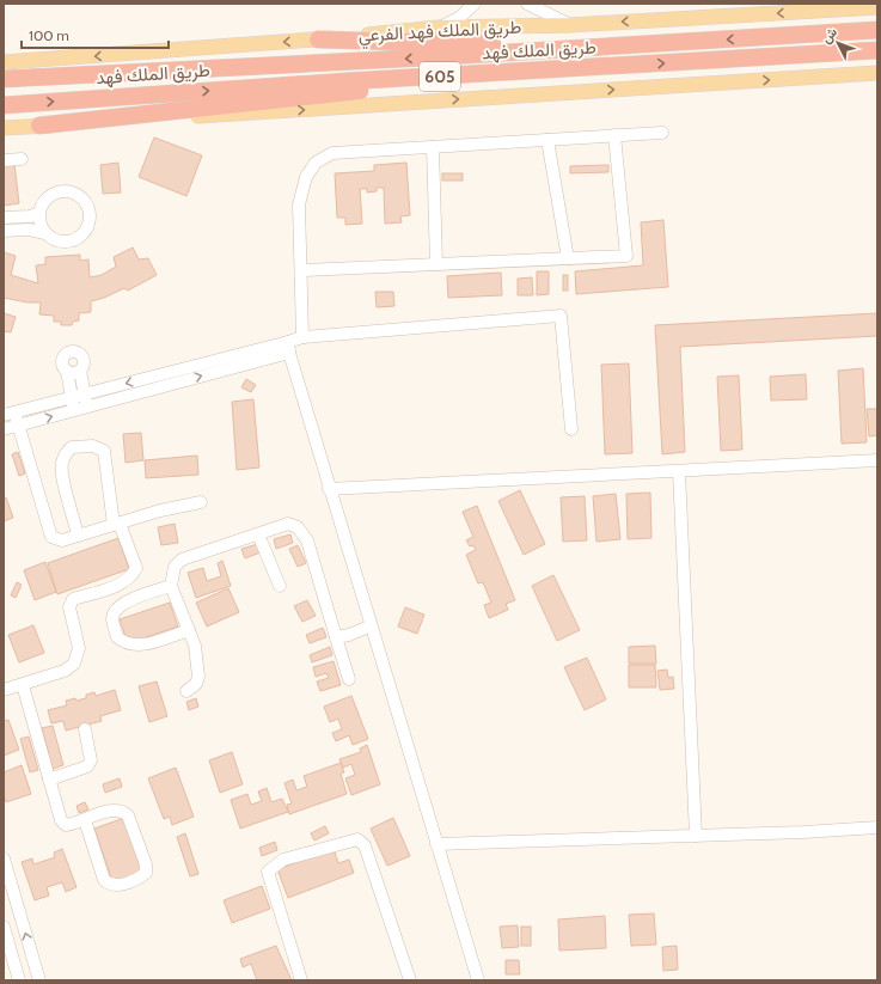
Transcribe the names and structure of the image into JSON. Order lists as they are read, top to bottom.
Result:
{
  "streets": {
    "highway": ["طريق الملك فهد", "605"],
    "main road": ["طريق الملك فهد الفرعي"]
  },
  "scale_bar": "100 m",
  "north": "top left"
}
